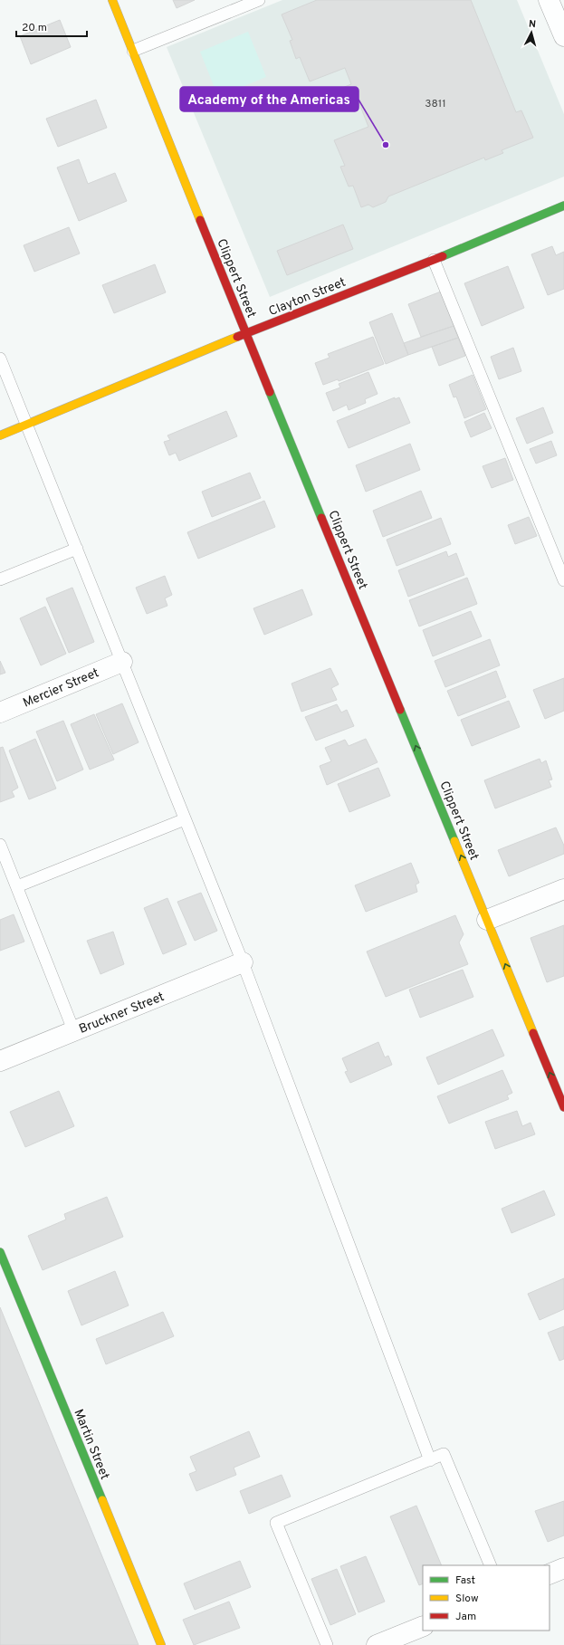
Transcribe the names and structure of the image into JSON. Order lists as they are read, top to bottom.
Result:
{
  "streets": {
    "street": [
      "Clippert Street",
      "Clayton Street",
      "Mercier Street",
      "Bruckner Street",
      "Martin Street"
    ]
  },
  "crossings": [
    ["Clippert Street", "Clayton Street"]
  ],
  "one_way": ["Clippert Street"],
  "places": ["Academy of the Americas"],
  "house_numbers": ["3811"],
  "legend": ["Fast", "Slow", "Jam"],
  "scale_bar": "20 m",
  "north": "top"
}
